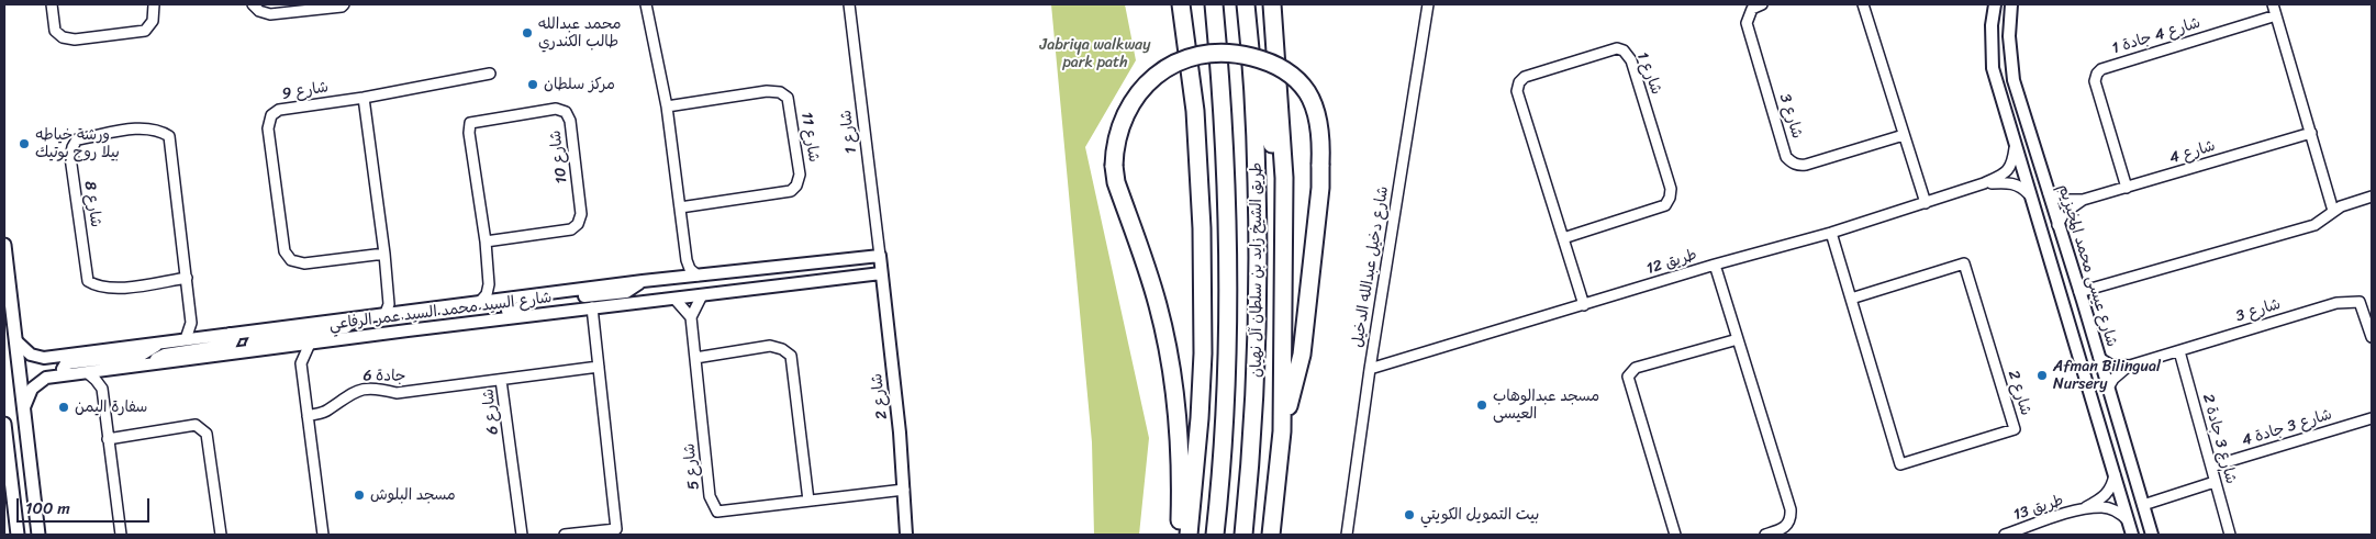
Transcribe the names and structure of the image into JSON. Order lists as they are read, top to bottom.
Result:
{
  "streets": {
    "highway": ["طريق الشيخ زايد بن سلطان آل نهيان"],
    "street": [
      "شارع 4 جادة 1",
      "شارع 1",
      "شارع 9",
      "شارع 3",
      "شارع 11",
      "شارع 4",
      "شارع 10",
      "شارع 8",
      "طريق 12",
      "شارع عيسى محمد المخيزيم",
      "شارع دخيل عبدالله الدخيل",
      "شارع السيد محمد السيد عمر الرفاعي",
      "جادة 6",
      "شارع 2",
      "شارع 6",
      "شارع 3 جادة 4",
      "شارع 3 جادة 2",
      "شارع 5",
      "طريق 13"
    ]
  },
  "crossings": [
    ["شارع 4 جادة 1", "شارع 4"],
    ["شارع 1", "طريق 12"],
    ["شارع 1", "شارع السيد محمد السيد عمر الرفاعي"],
    ["شارع 1", "شارع 2"],
    ["شارع 3", "شارع عيسى محمد المخيزيم"],
    ["شارع 3", "شارع 3 جادة 2"],
    ["شارع 4", "شارع عيسى محمد المخيزيم"],
    ["شارع 8", "شارع السيد محمد السيد عمر الرفاعي"],
    ["طريق 12", "شارع دخيل عبدالله الدخيل"],
    ["طريق 12", "شارع 2"],
    ["شارع السيد محمد السيد عمر الرفاعي", "شارع 2"],
    ["جادة 6", "شارع 6"],
    ["شارع 2", "شارع 5"],
    ["شارع 3 جادة 4", "شارع 3 جادة 2"]
  ],
  "parks": ["Jabriya walkway park path"],
  "places": [
    "محمد عبدالله طالب الكندري",
    "مركز سلطان",
    "ورشة خياطه بيلا روج بوتيك",
    "Afman Bilingual Nursery",
    "مسجد عبدالوهاب العيسى",
    "سفارة اليمن",
    "مسجد البلوش",
    "بيت التمويل الكويتي"
  ],
  "scale_bar": "100 m"
}
